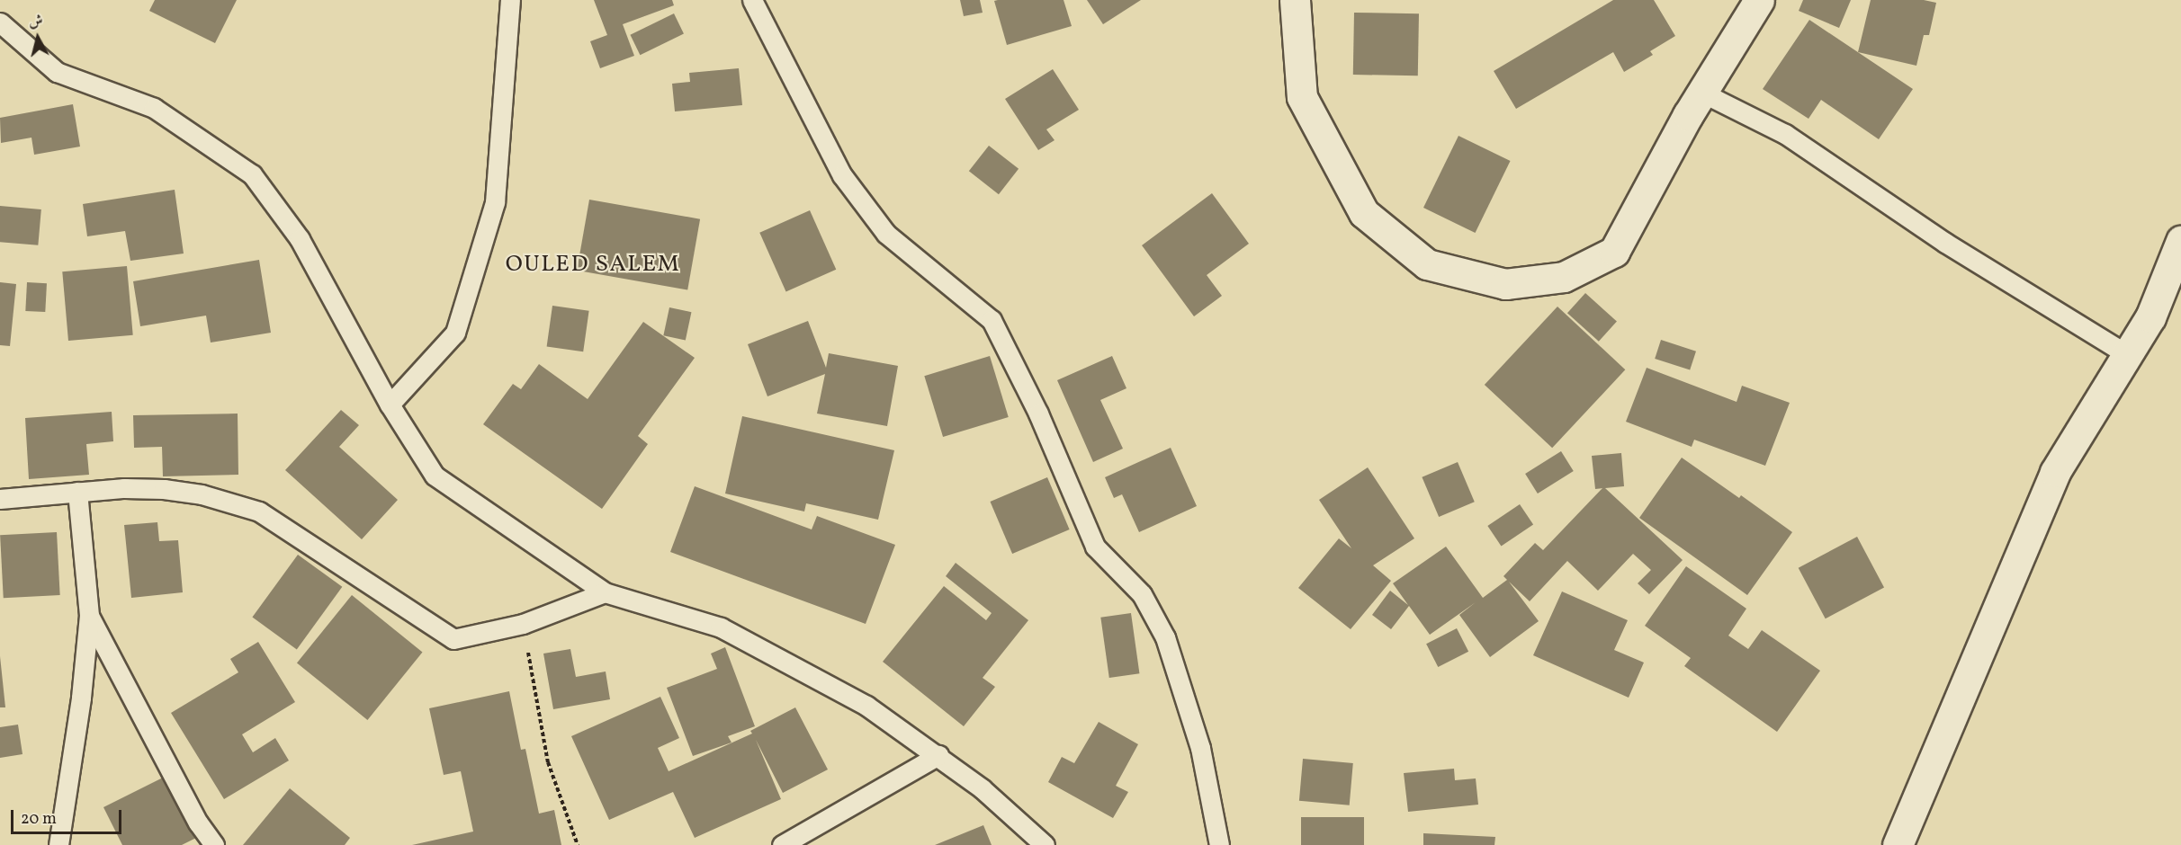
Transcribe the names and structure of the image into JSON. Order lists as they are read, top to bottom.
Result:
{
  "districts": ["OULED SALEM"],
  "scale_bar": "20 m",
  "north": "top"
}
